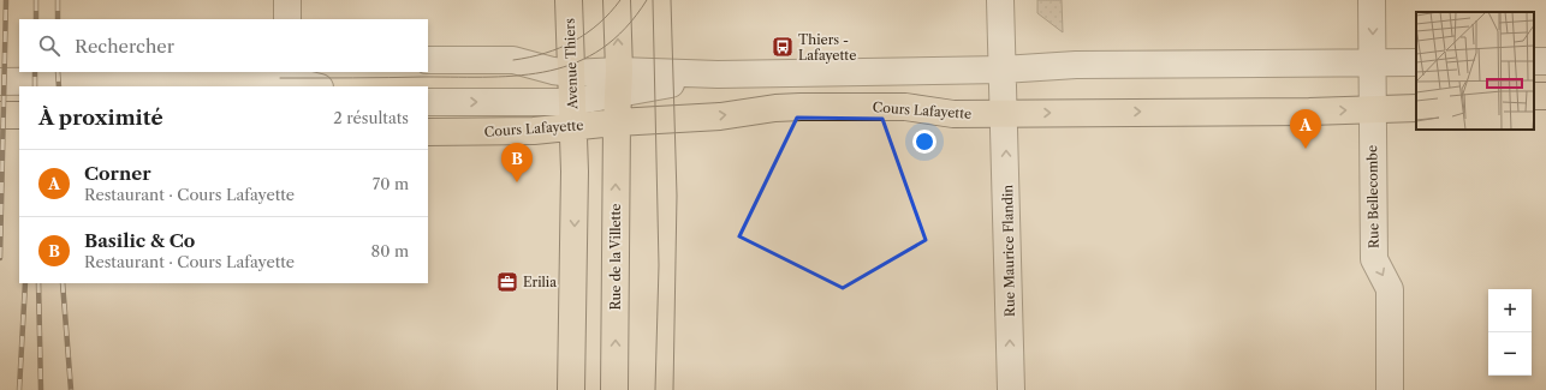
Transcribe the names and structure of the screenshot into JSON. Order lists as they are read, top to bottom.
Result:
{
  "streets": {
    "main road": ["Avenue Thiers", "Cours Lafayette", "Rue de la Villette"],
    "street": ["Rue Bellecombe", "Rue Maurice Flandin"]
  },
  "crossings": [
    ["Avenue Thiers", "Cours Lafayette"],
    ["Cours Lafayette", "Rue Bellecombe"],
    ["Cours Lafayette", "Rue Maurice Flandin"],
    ["Cours Lafayette", "Rue de la Villette"]
  ],
  "one_way": ["Cours Lafayette", "Rue Bellecombe", "Rue Maurice Flandin"],
  "places": {
    "bus stop": ["Thiers - Lafayette"],
    "office": ["Erilia"]
  },
  "page": {
    "search": "Rechercher",
    "heading": ["À proximité", "2 résultats"],
    "pins": ["A", "B"],
    "list": [
      {
        "mark": "A",
        "name": "Corner",
        "note": "Restaurant · Cours Lafayette",
        "value": "70 m"
      },
      {
        "mark": "B",
        "name": "Basilic & Co",
        "note": "Restaurant · Cours Lafayette",
        "value": "80 m"
      }
    ],
    "map_buttons": ["+", "−"]
  }
}
